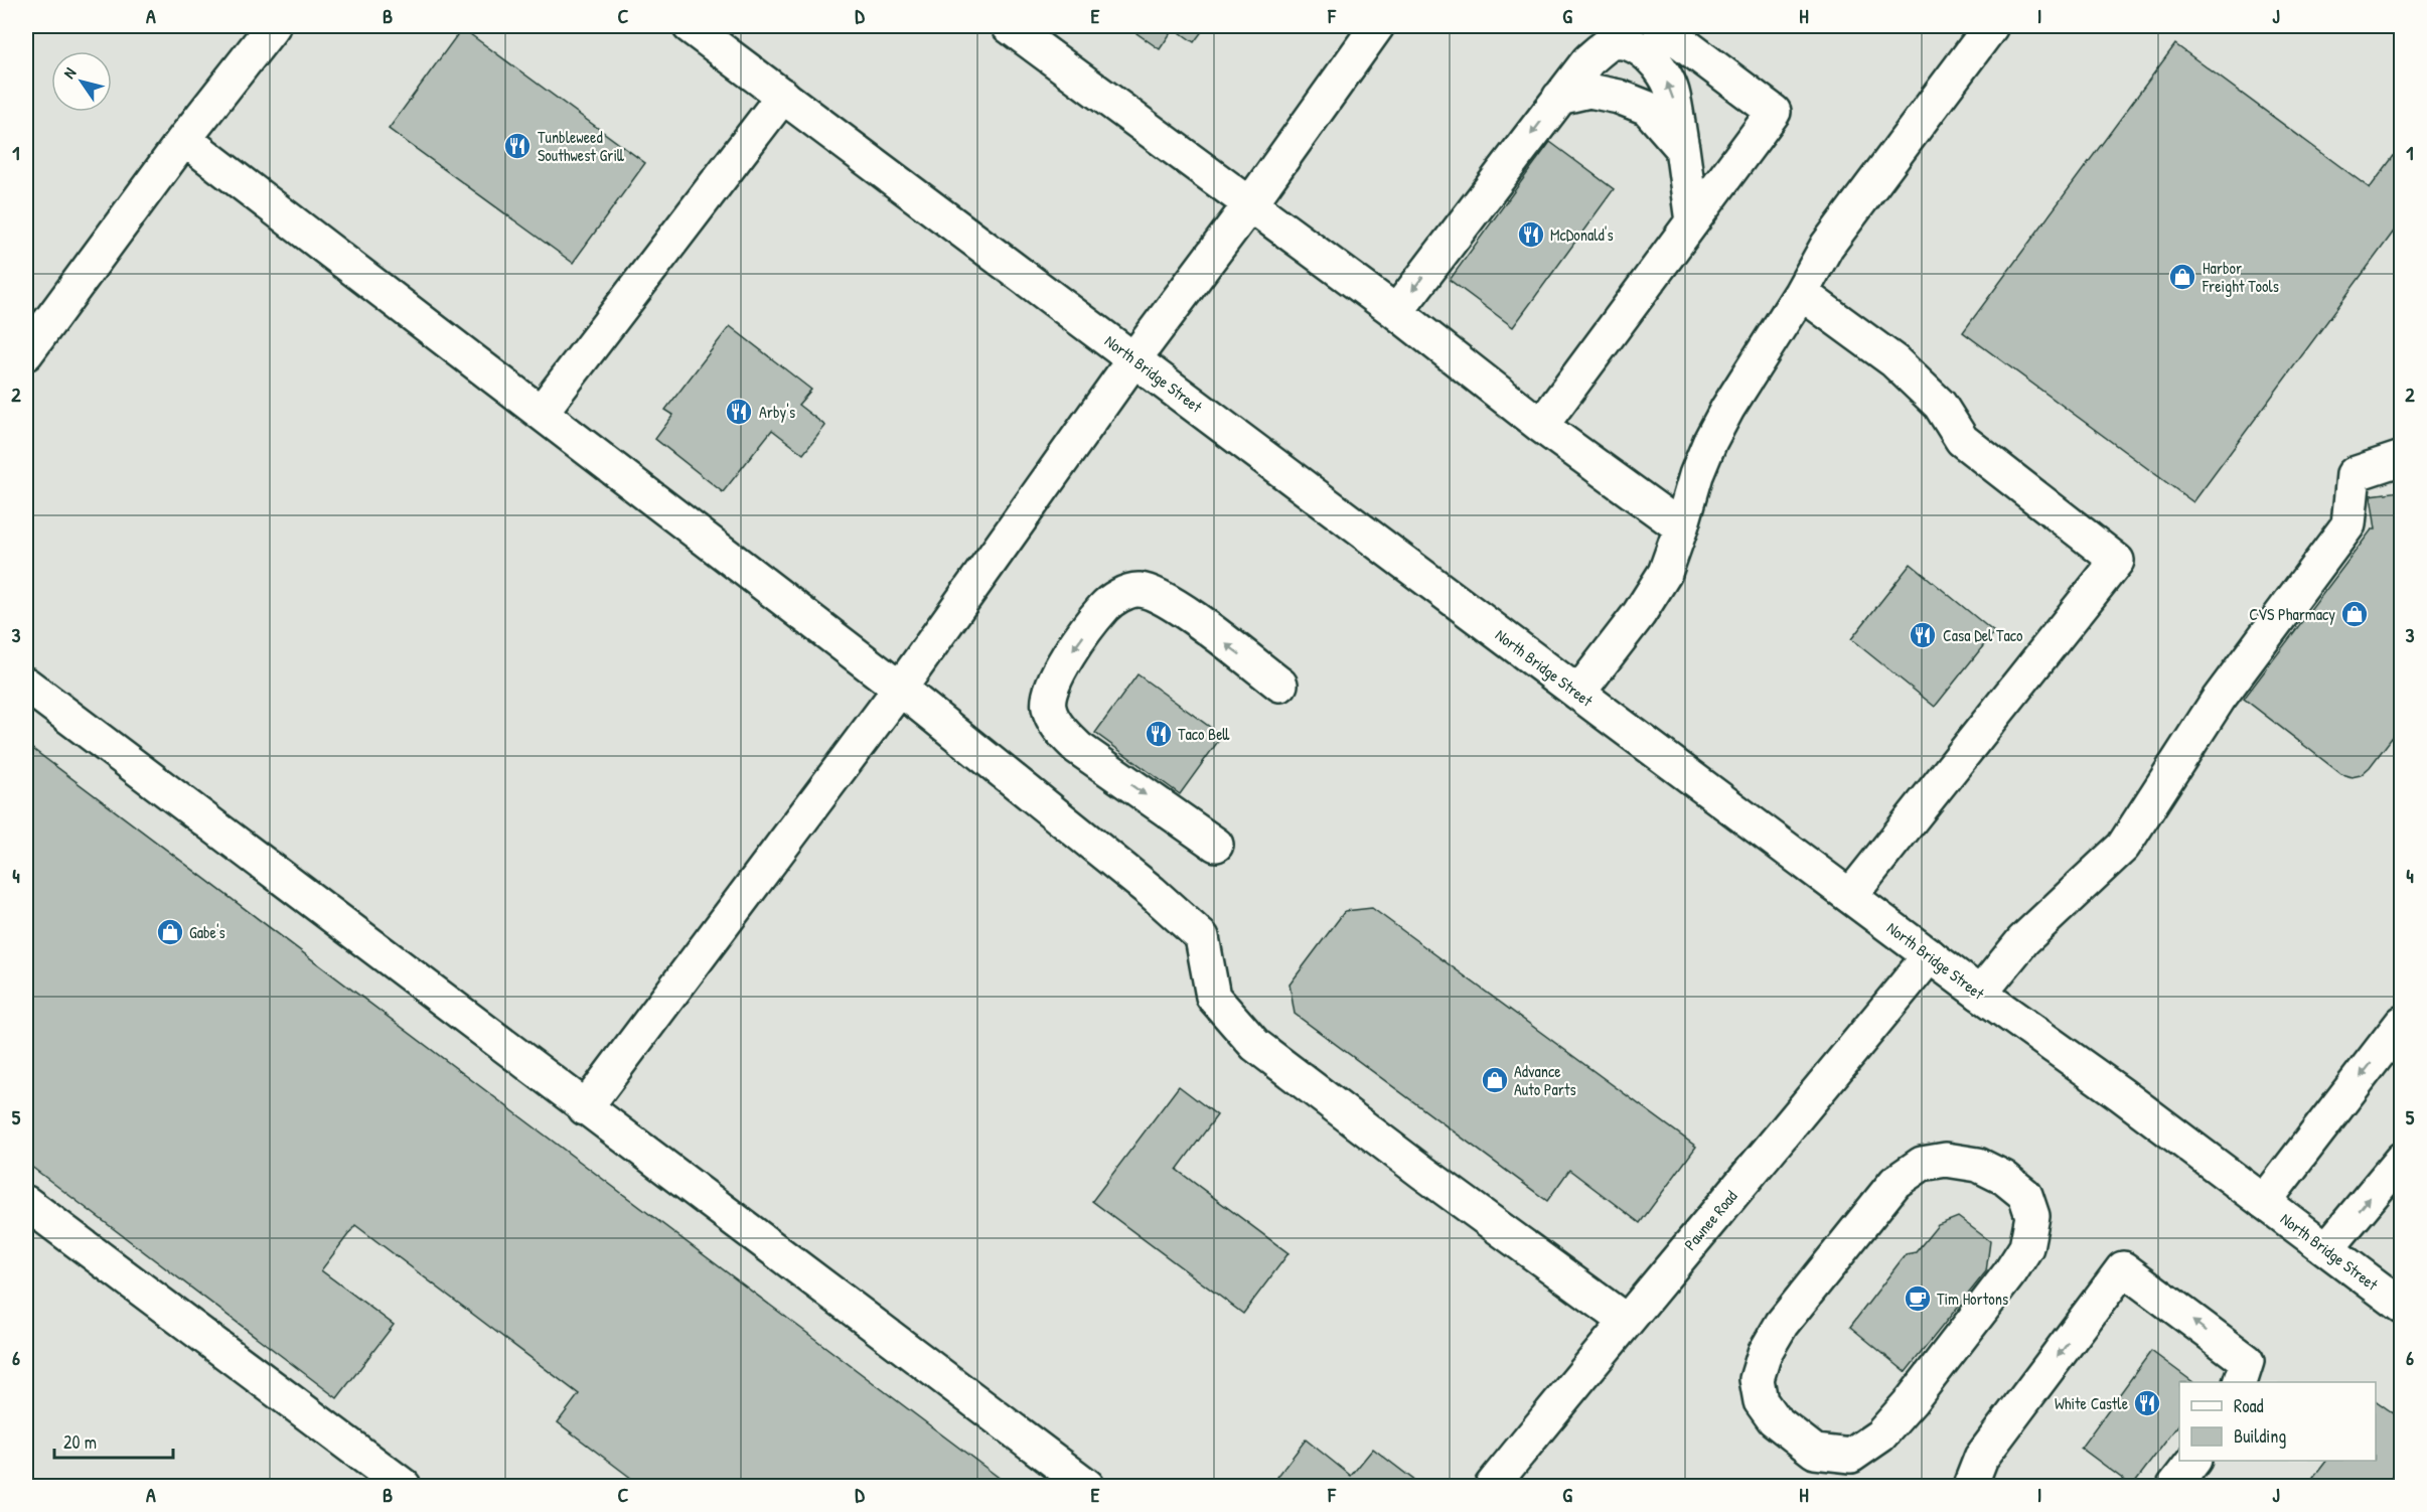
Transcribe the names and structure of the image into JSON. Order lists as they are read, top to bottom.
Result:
{
  "streets": {
    "main road": ["North Bridge Street", "Pawnee Road"]
  },
  "crossings": [
    ["North Bridge Street", "Pawnee Road"]
  ],
  "places": {
    "restaurant": [
      "Tunbleweed Southwest Grill",
      "McDonald's",
      "Arby's",
      "Casa Del Taco",
      "Taco Bell",
      "White Castle"
    ],
    "shop": [
      "Harbor Freight Tools",
      "CVS Pharmacy",
      "Gabe's",
      "Advance Auto Parts"
    ],
    "cafe": ["Tim Hortons"]
  },
  "legend": ["Road", "Building"],
  "scale_bar": "20 m",
  "north": "top left",
  "grid": {
    "columns": [
      "A",
      "B",
      "C",
      "D",
      "E",
      "F",
      "G",
      "H",
      "I",
      "J"
    ],
    "rows": [
      "1",
      "2",
      "3",
      "4",
      "5",
      "6"
    ]
  }
}
